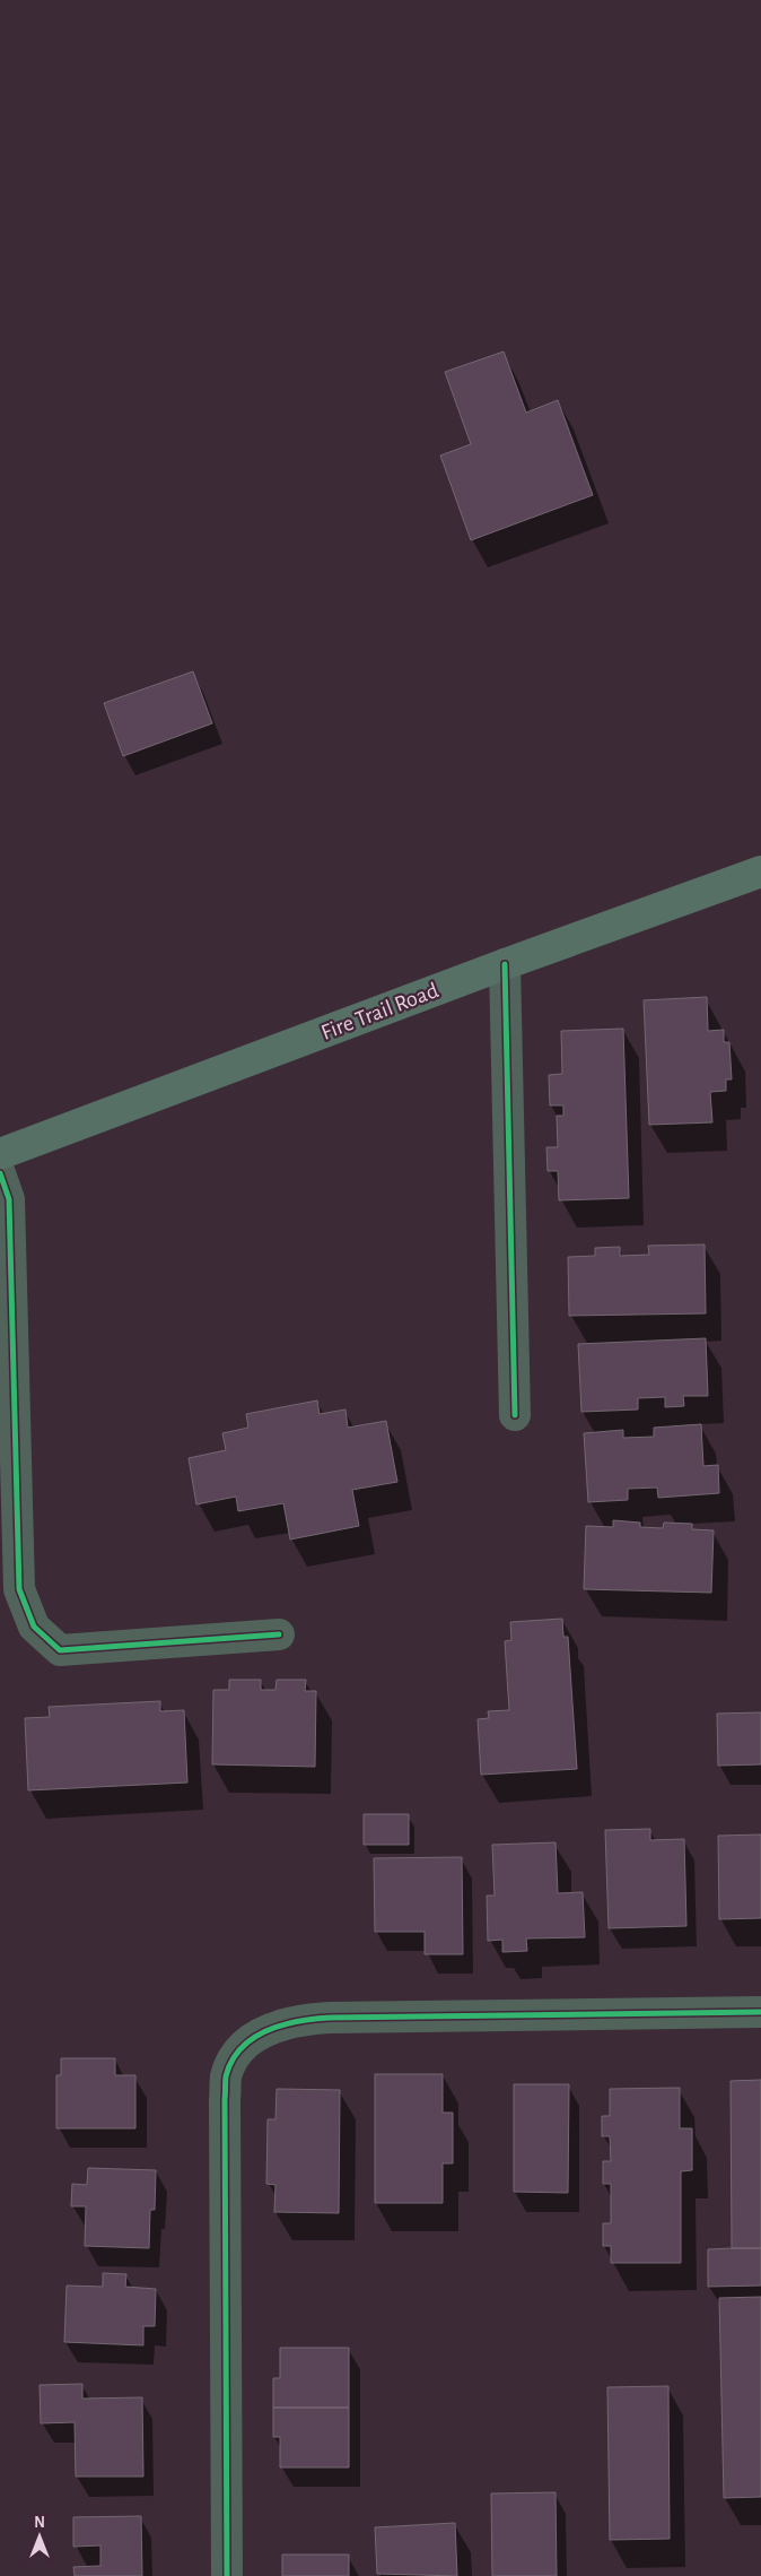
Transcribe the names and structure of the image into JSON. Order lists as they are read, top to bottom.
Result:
{
  "streets": {
    "main road": ["Fire Trail Road"]
  },
  "north": "top"
}
